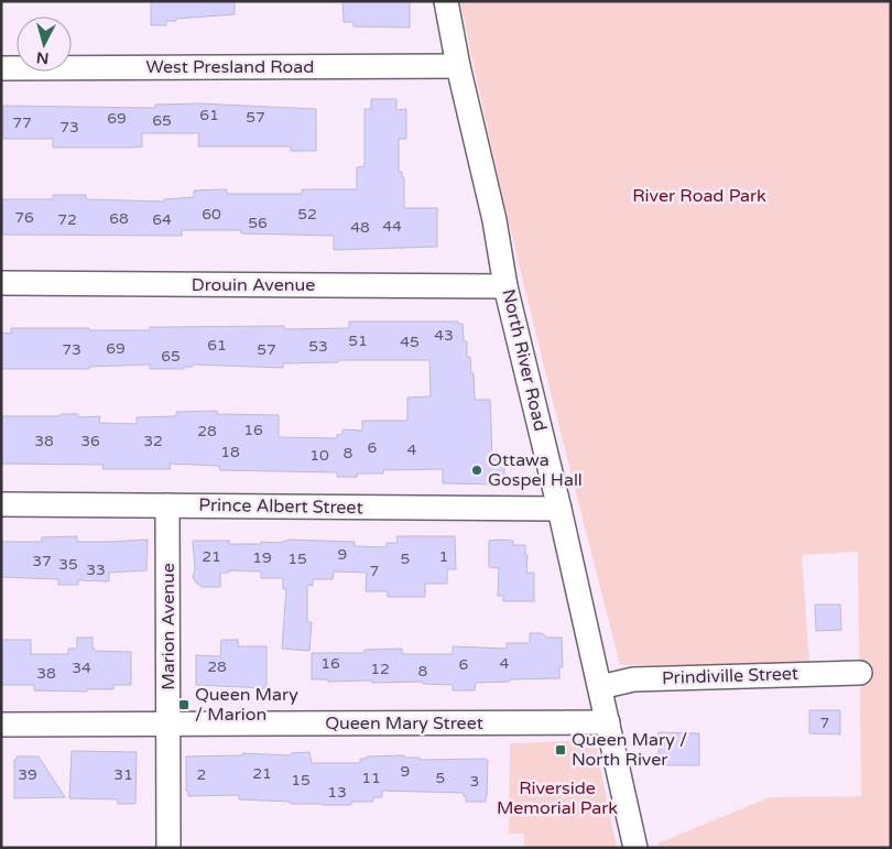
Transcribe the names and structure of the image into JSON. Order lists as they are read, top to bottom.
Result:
{
  "streets": {
    "street": [
      "West Presland Road",
      "Drouin Avenue",
      "North River Road",
      "Prince Albert Street",
      "Marion Avenue",
      "Prindiville Street",
      "Queen Mary Street"
    ]
  },
  "crossings": [
    ["West Presland Road", "North River Road"],
    ["Drouin Avenue", "North River Road"],
    ["North River Road", "Prince Albert Street"],
    ["North River Road", "Prindiville Street"],
    ["North River Road", "Queen Mary Street"],
    ["Prince Albert Street", "Marion Avenue"],
    ["Marion Avenue", "Queen Mary Street"]
  ],
  "parks": ["River Road Park", "Riverside Memorial Park"],
  "places": {
    "other": ["Ottawa Gospel Hall"],
    "transit": ["Queen Mary / Marion", "Queen Mary / North River"]
  },
  "house_numbers": [
    "61",
    "57",
    "69",
    "65",
    "77",
    "73",
    "60",
    "52",
    "76",
    "68",
    "72",
    "64",
    "56",
    "44",
    "48",
    "43",
    "51",
    "45",
    "61",
    "53",
    "69",
    "73",
    "57",
    "65",
    "16",
    "28",
    "38",
    "36",
    "32",
    "6",
    "4",
    "18",
    "8",
    "10",
    "9",
    "21",
    "1",
    "19",
    "15",
    "5",
    "37",
    "35",
    "33",
    "7",
    "16",
    "4",
    "6",
    "28",
    "34",
    "12",
    "8",
    "38",
    "7",
    "9",
    "21",
    "39",
    "31",
    "2",
    "11",
    "5",
    "15",
    "3",
    "13"
  ],
  "north": "bottom"
}
